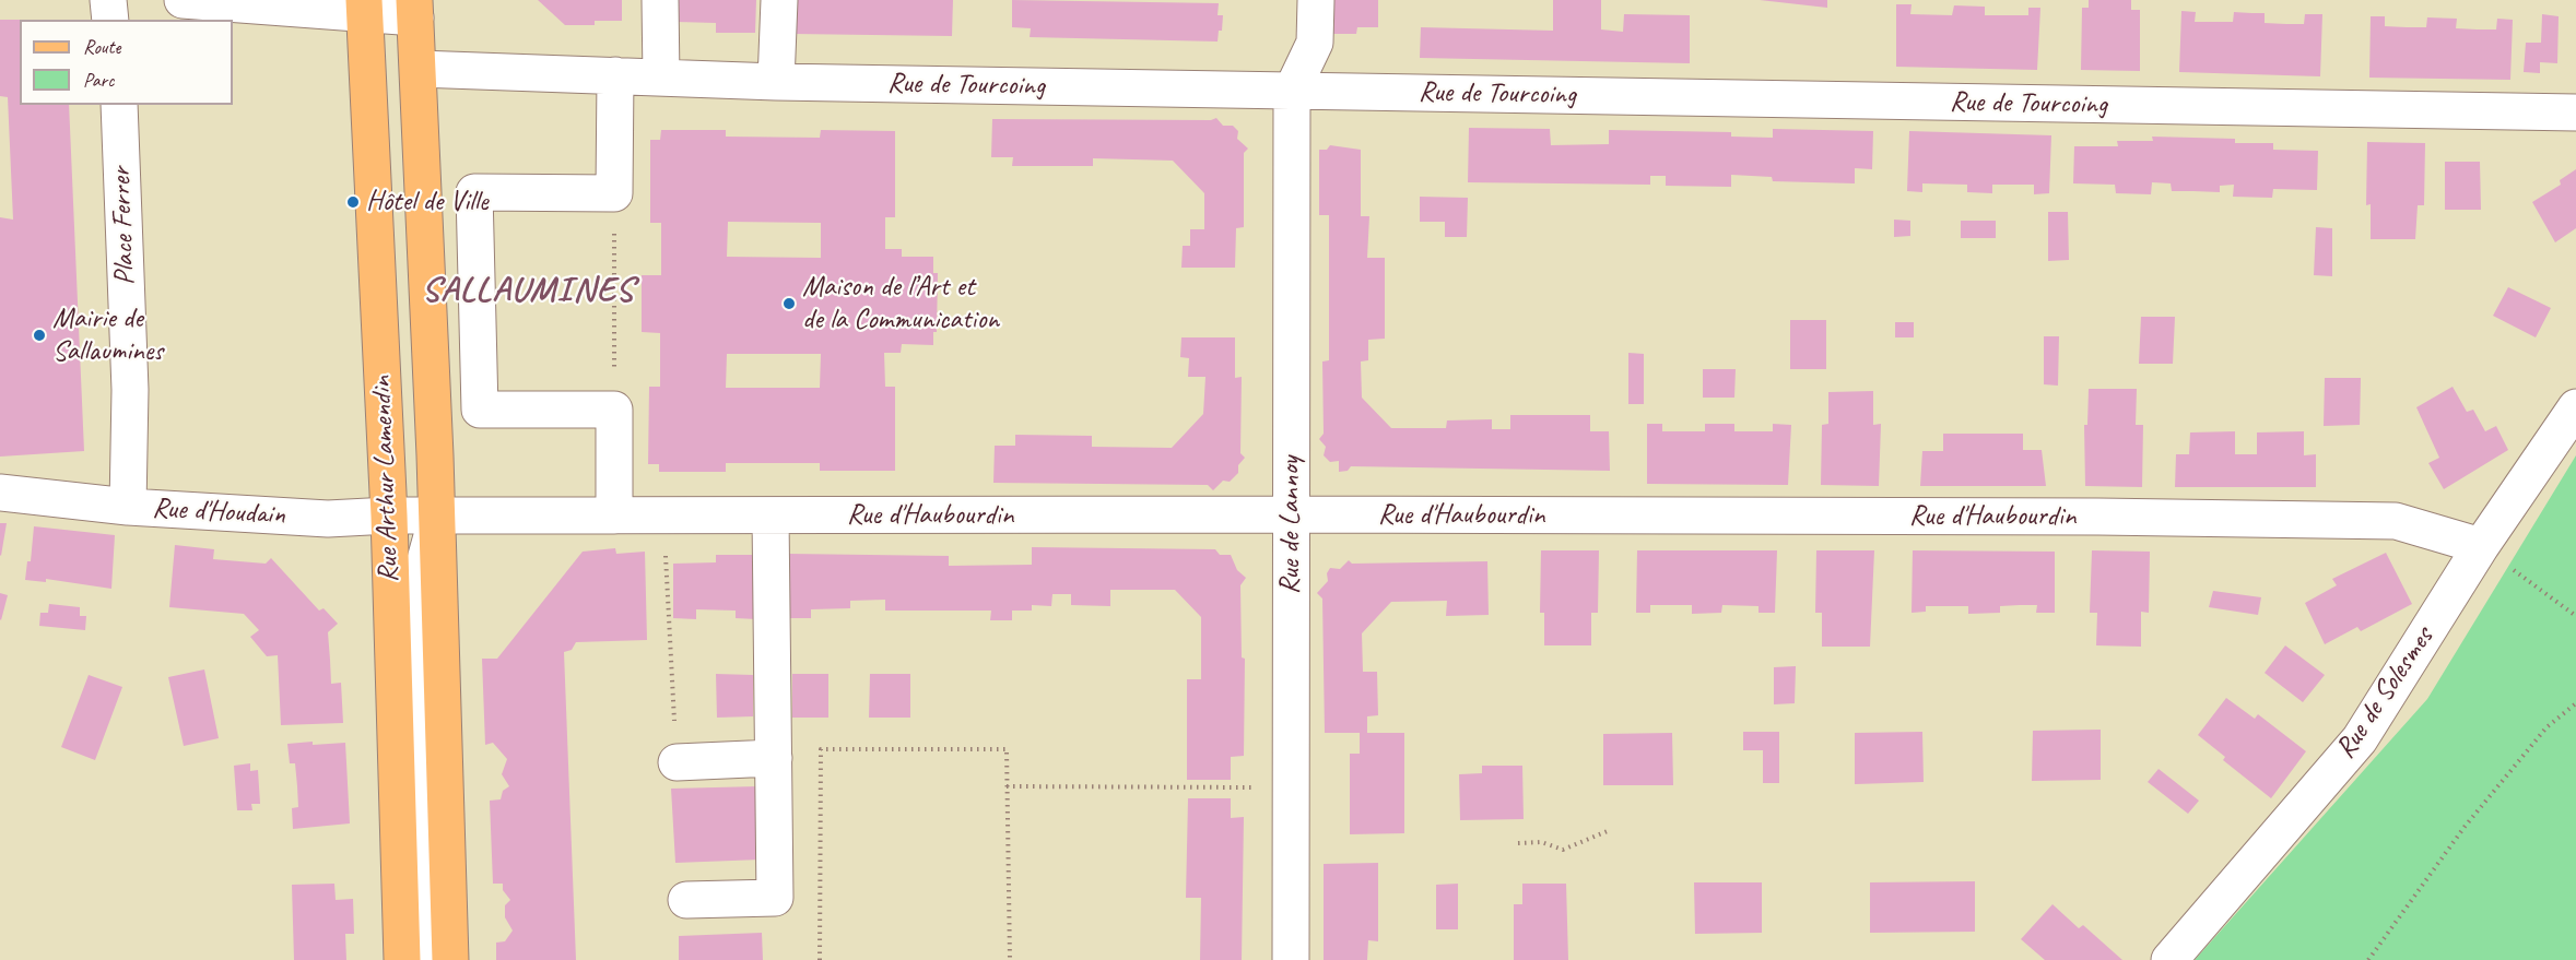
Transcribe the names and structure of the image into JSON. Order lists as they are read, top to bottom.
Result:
{
  "streets": {
    "main road": ["Rue Arthur Lamendin"],
    "street": [
      "Rue de Tourcoing",
      "Place Ferrer",
      "Rue d'Houdain",
      "Rue d'Haubourdin",
      "Rue de Lannoy",
      "Rue de Solesmes"
    ]
  },
  "crossings": [
    ["Rue de Tourcoing", "Rue Arthur Lamendin"],
    ["Rue de Tourcoing", "Rue de Lannoy"],
    ["Place Ferrer", "Rue d'Houdain"],
    ["Rue Arthur Lamendin", "Rue d'Houdain"],
    ["Rue Arthur Lamendin", "Rue d'Haubourdin"],
    ["Rue d'Houdain", "Rue d'Haubourdin"],
    ["Rue d'Haubourdin", "Rue de Lannoy"],
    ["Rue d'Haubourdin", "Rue de Solesmes"]
  ],
  "districts": ["SALLAUMINES"],
  "places": ["Hôtel de Ville", "Maison de l’Art et de la Communication", "Mairie de Sallaumines"],
  "legend": ["Route", "Parc"]
}
